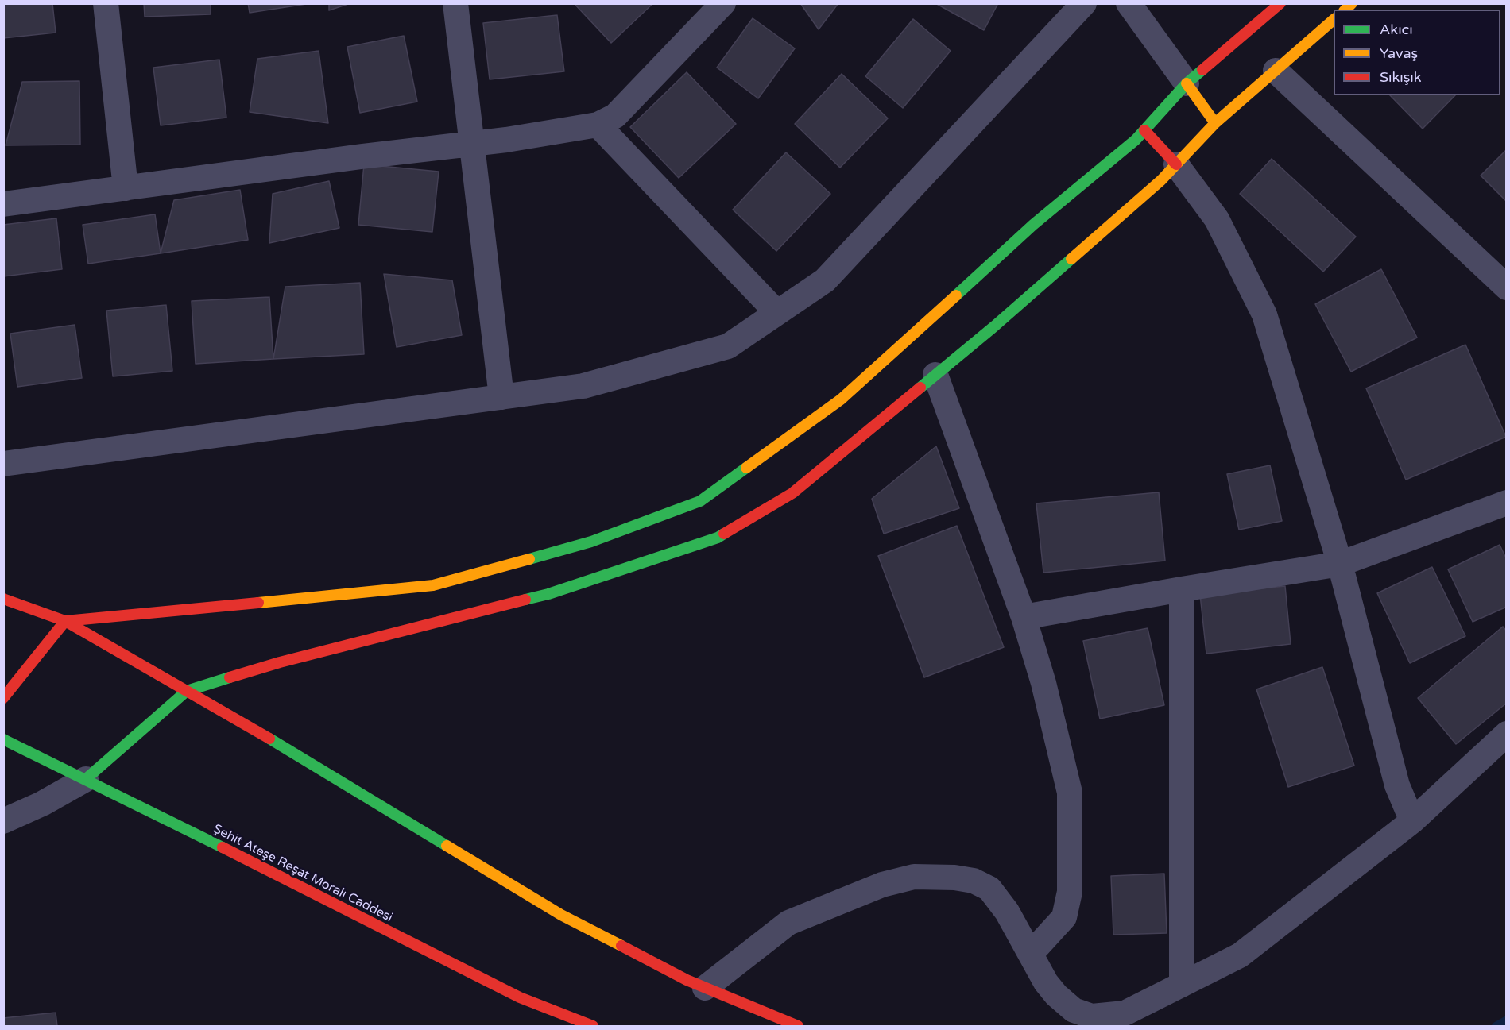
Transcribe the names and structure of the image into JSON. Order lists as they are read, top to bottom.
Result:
{
  "streets": {
    "street": ["Şehit Ateşe Reşat Moralı Caddesi"]
  },
  "legend": ["Akıcı", "Yavaş", "Sıkışık"]
}
